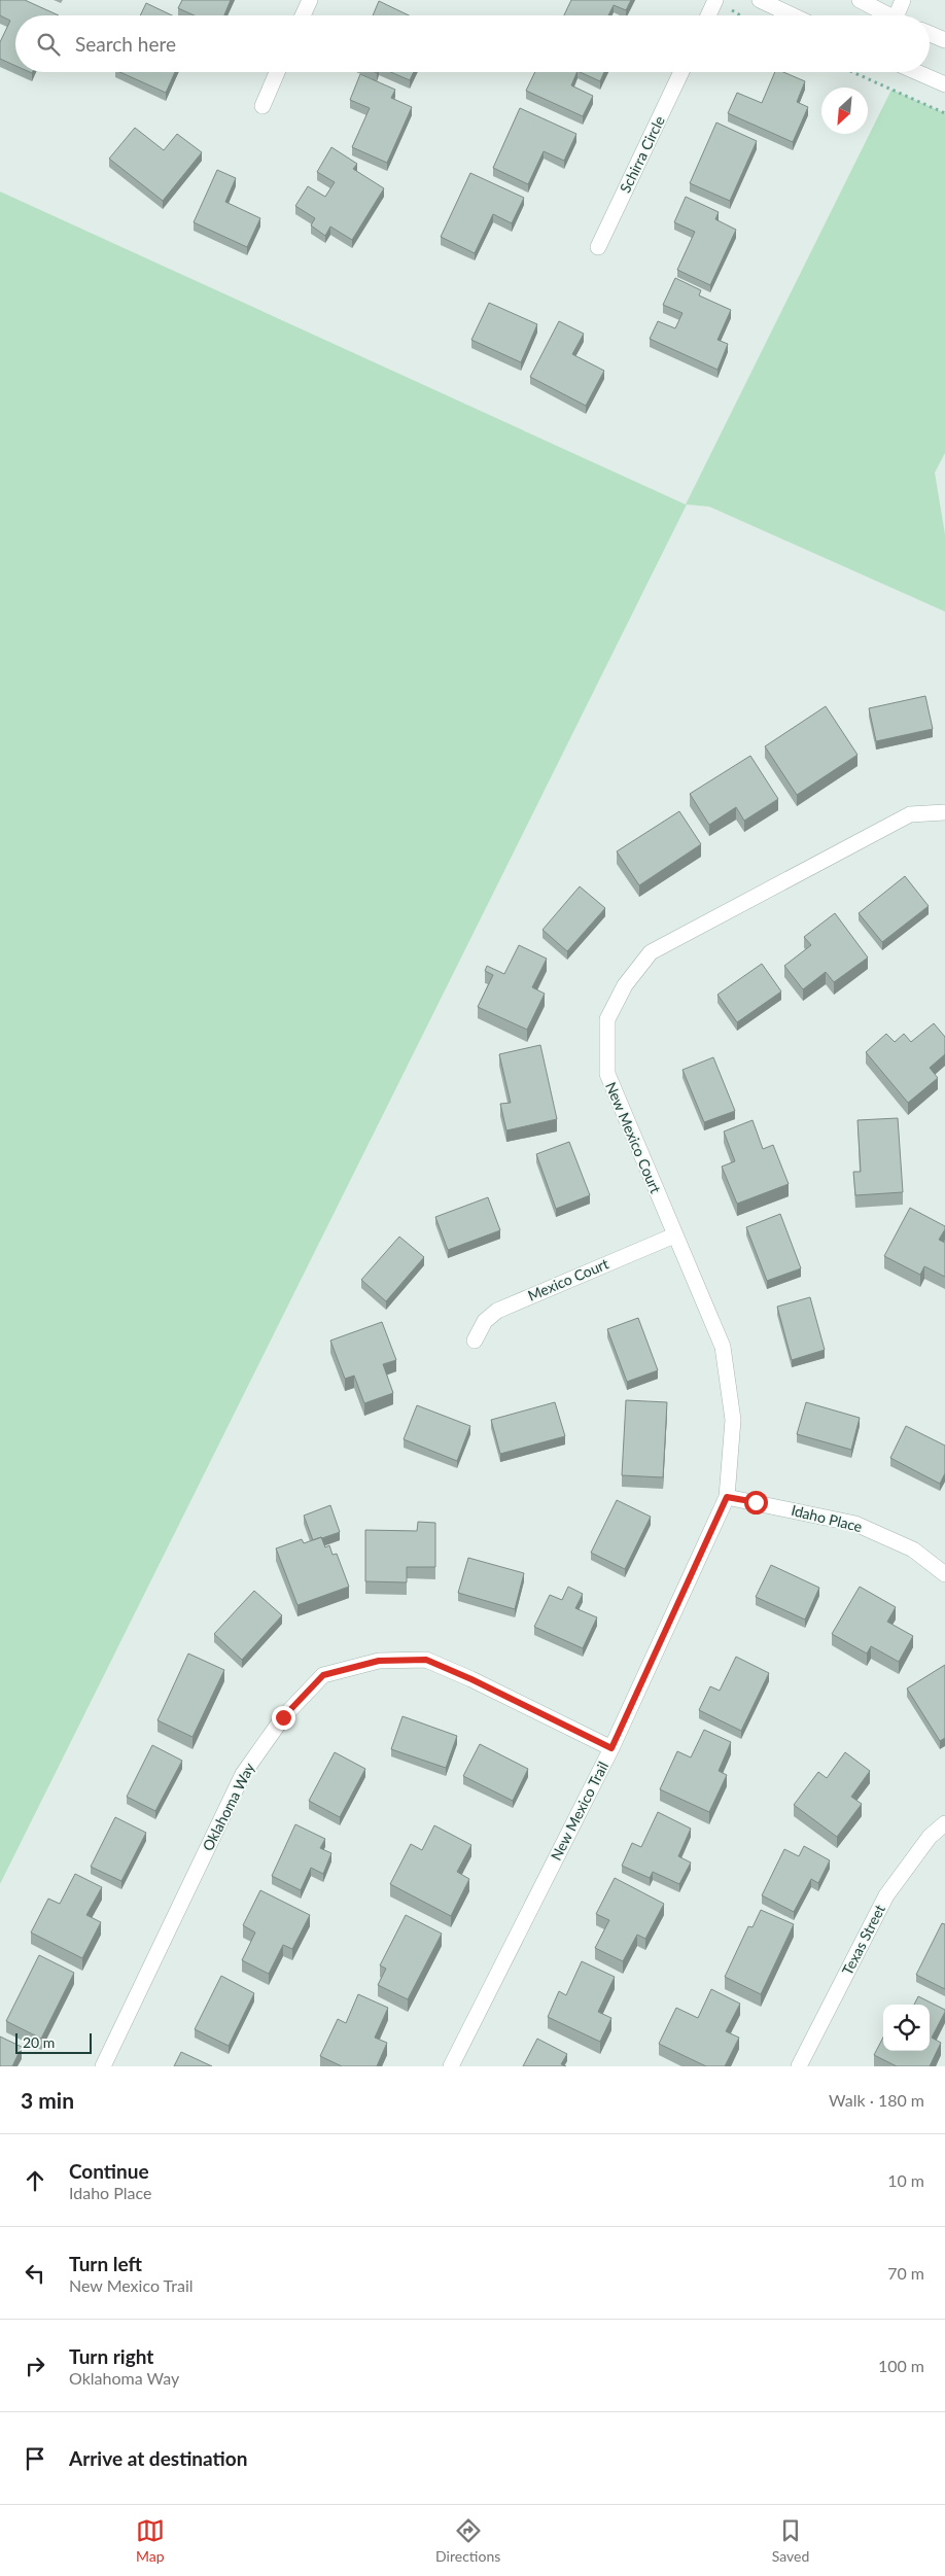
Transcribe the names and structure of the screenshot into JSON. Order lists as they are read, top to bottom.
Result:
{
  "streets": {
    "street": [
      "Schirra Circle",
      "New Mexico Court",
      "Mexico Court",
      "Idaho Place",
      "Oklahoma Way",
      "New Mexico Trail",
      "Texas Street"
    ]
  },
  "crossings": [
    ["New Mexico Court", "Mexico Court"],
    ["New Mexico Court", "Idaho Place"],
    ["New Mexico Court", "New Mexico Trail"],
    ["Idaho Place", "New Mexico Trail"],
    ["Oklahoma Way", "New Mexico Trail"]
  ],
  "scale_bar": "20 m",
  "north": "bottom left",
  "page": {
    "search": "Search here",
    "scale": "20 m",
    "heading": ["3 min", "Walk · 180 m"],
    "list": [
      ["Continue", "Idaho Place", "10 m"],
      ["Turn left", "New Mexico Trail", "70 m"],
      ["Turn right", "Oklahoma Way", "100 m"],
      "Arrive at destination"
    ],
    "nav": ["Map", "Directions", "Saved"]
  }
}
